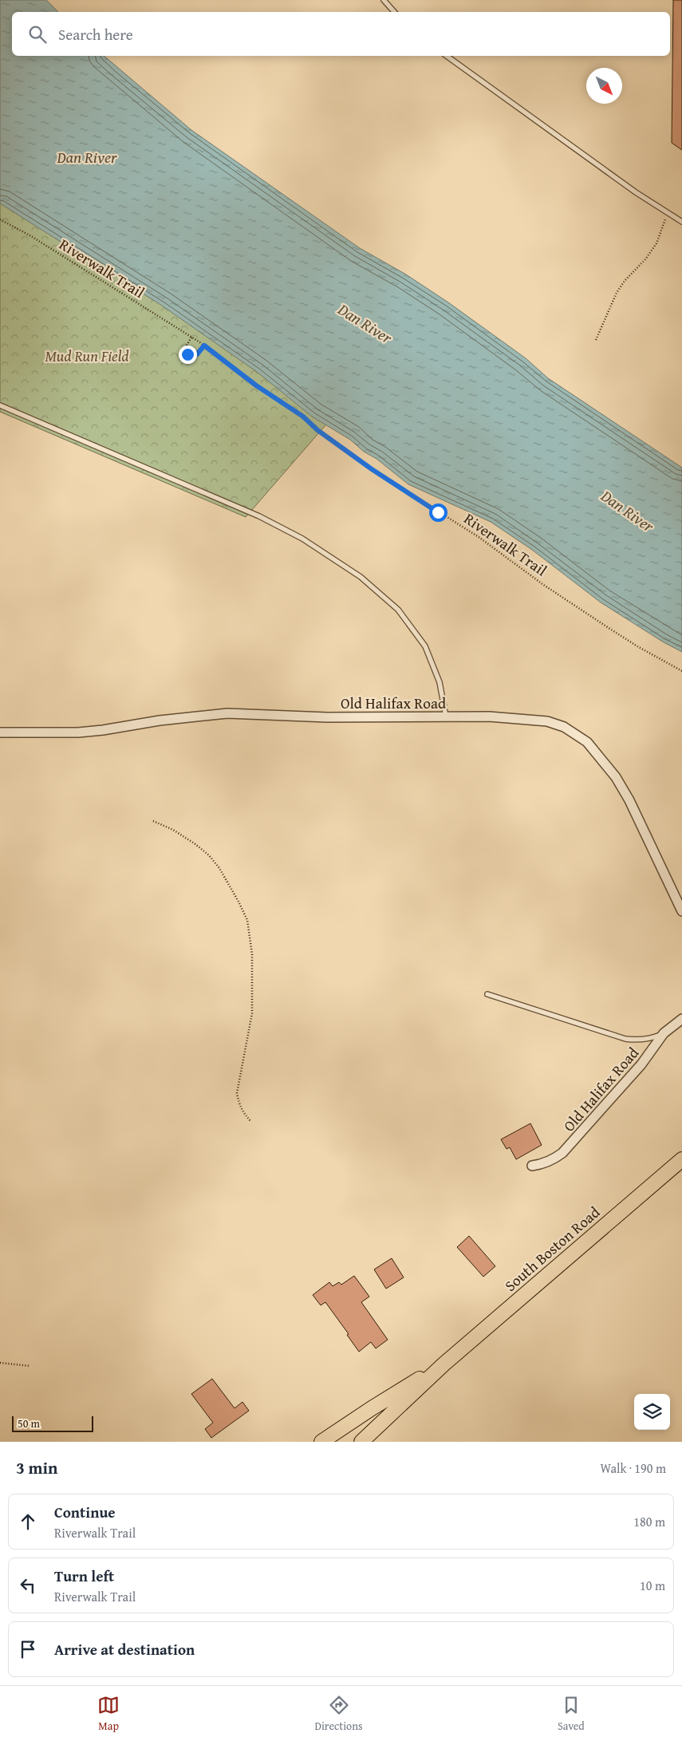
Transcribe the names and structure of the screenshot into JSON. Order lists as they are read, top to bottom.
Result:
{
  "streets": {
    "main road": ["South Boston Road"],
    "street": ["Old Halifax Road"],
    "path": ["Riverwalk Trail"]
  },
  "water": ["Dan River"],
  "parks": ["Mud Run Field"],
  "scale_bar": "50 m",
  "north": "bottom right",
  "page": {
    "search": "Search here",
    "scale": "50 m",
    "heading": ["3 min", "Walk · 190 m"],
    "list": [
      ["Continue", "Riverwalk Trail", "180 m"],
      ["Turn left", "Riverwalk Trail", "10 m"],
      "Arrive at destination"
    ],
    "nav": ["Map", "Directions", "Saved"]
  }
}
